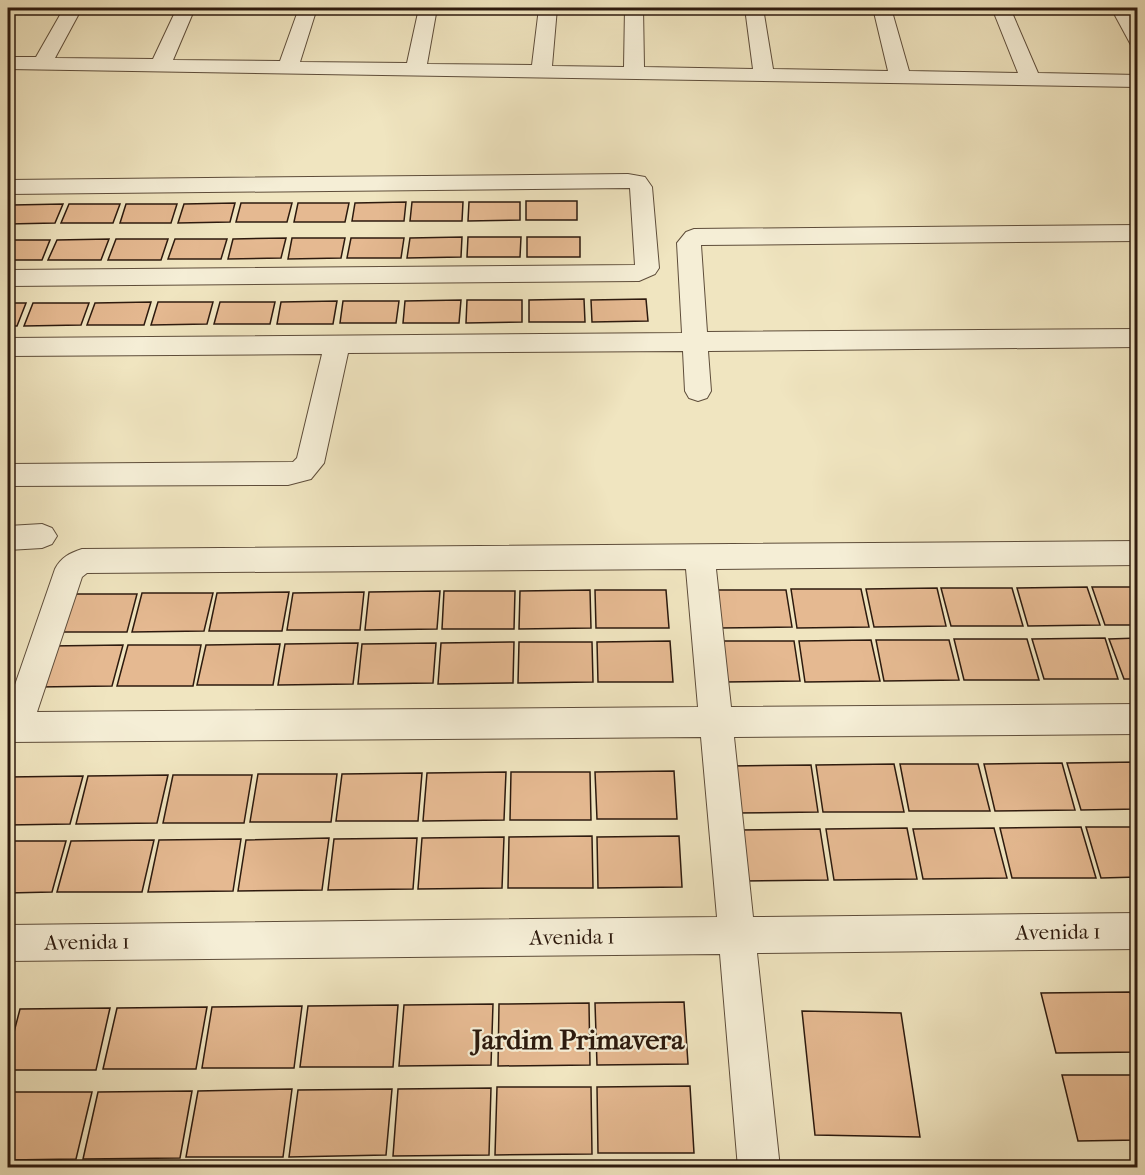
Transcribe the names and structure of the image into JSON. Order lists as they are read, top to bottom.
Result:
{
  "streets": {
    "street": ["Avenida 1"]
  },
  "districts": ["Jardim Primavera"]
}
